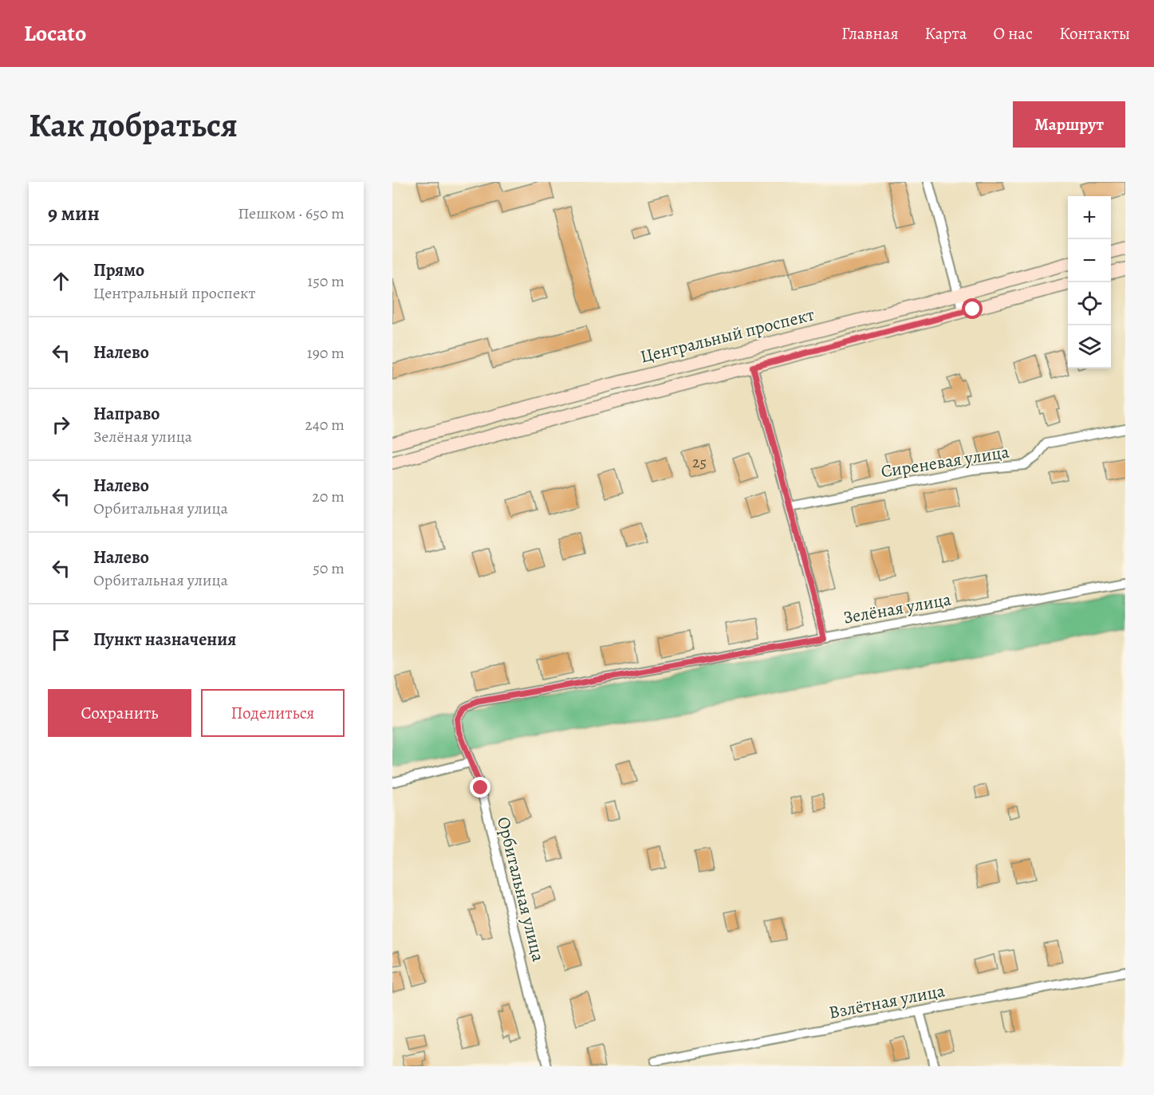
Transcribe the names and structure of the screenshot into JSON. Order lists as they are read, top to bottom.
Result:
{
  "streets": {
    "street": [
      "Центральный проспект",
      "Сиреневая улица",
      "Зелёная улица",
      "Орбитальная улица",
      "Взлётная улица"
    ]
  },
  "crossings": [
    ["Зелёная улица", "Орбитальная улица"]
  ],
  "house_numbers": ["25"],
  "page": {
    "header": "Locato",
    "nav": [
      "Главная",
      "Карта",
      "О нас",
      "Контакты"
    ],
    "buttons": [
      "Маршрут",
      ["Сохранить", "Поделиться"]
    ],
    "title": "Как добраться",
    "heading": ["9 мин", "Пешком · 650 m"],
    "map_buttons": ["+", "−"],
    "list": [
      ["Прямо", "Центральный проспект", "150 m"],
      ["Налево", "190 m"],
      ["Направо", "Зелёная улица", "240 m"],
      ["Налево", "Орбитальная улица", "20 m"],
      ["Налево", "Орбитальная улица", "50 m"],
      "Пункт назначения"
    ]
  }
}
